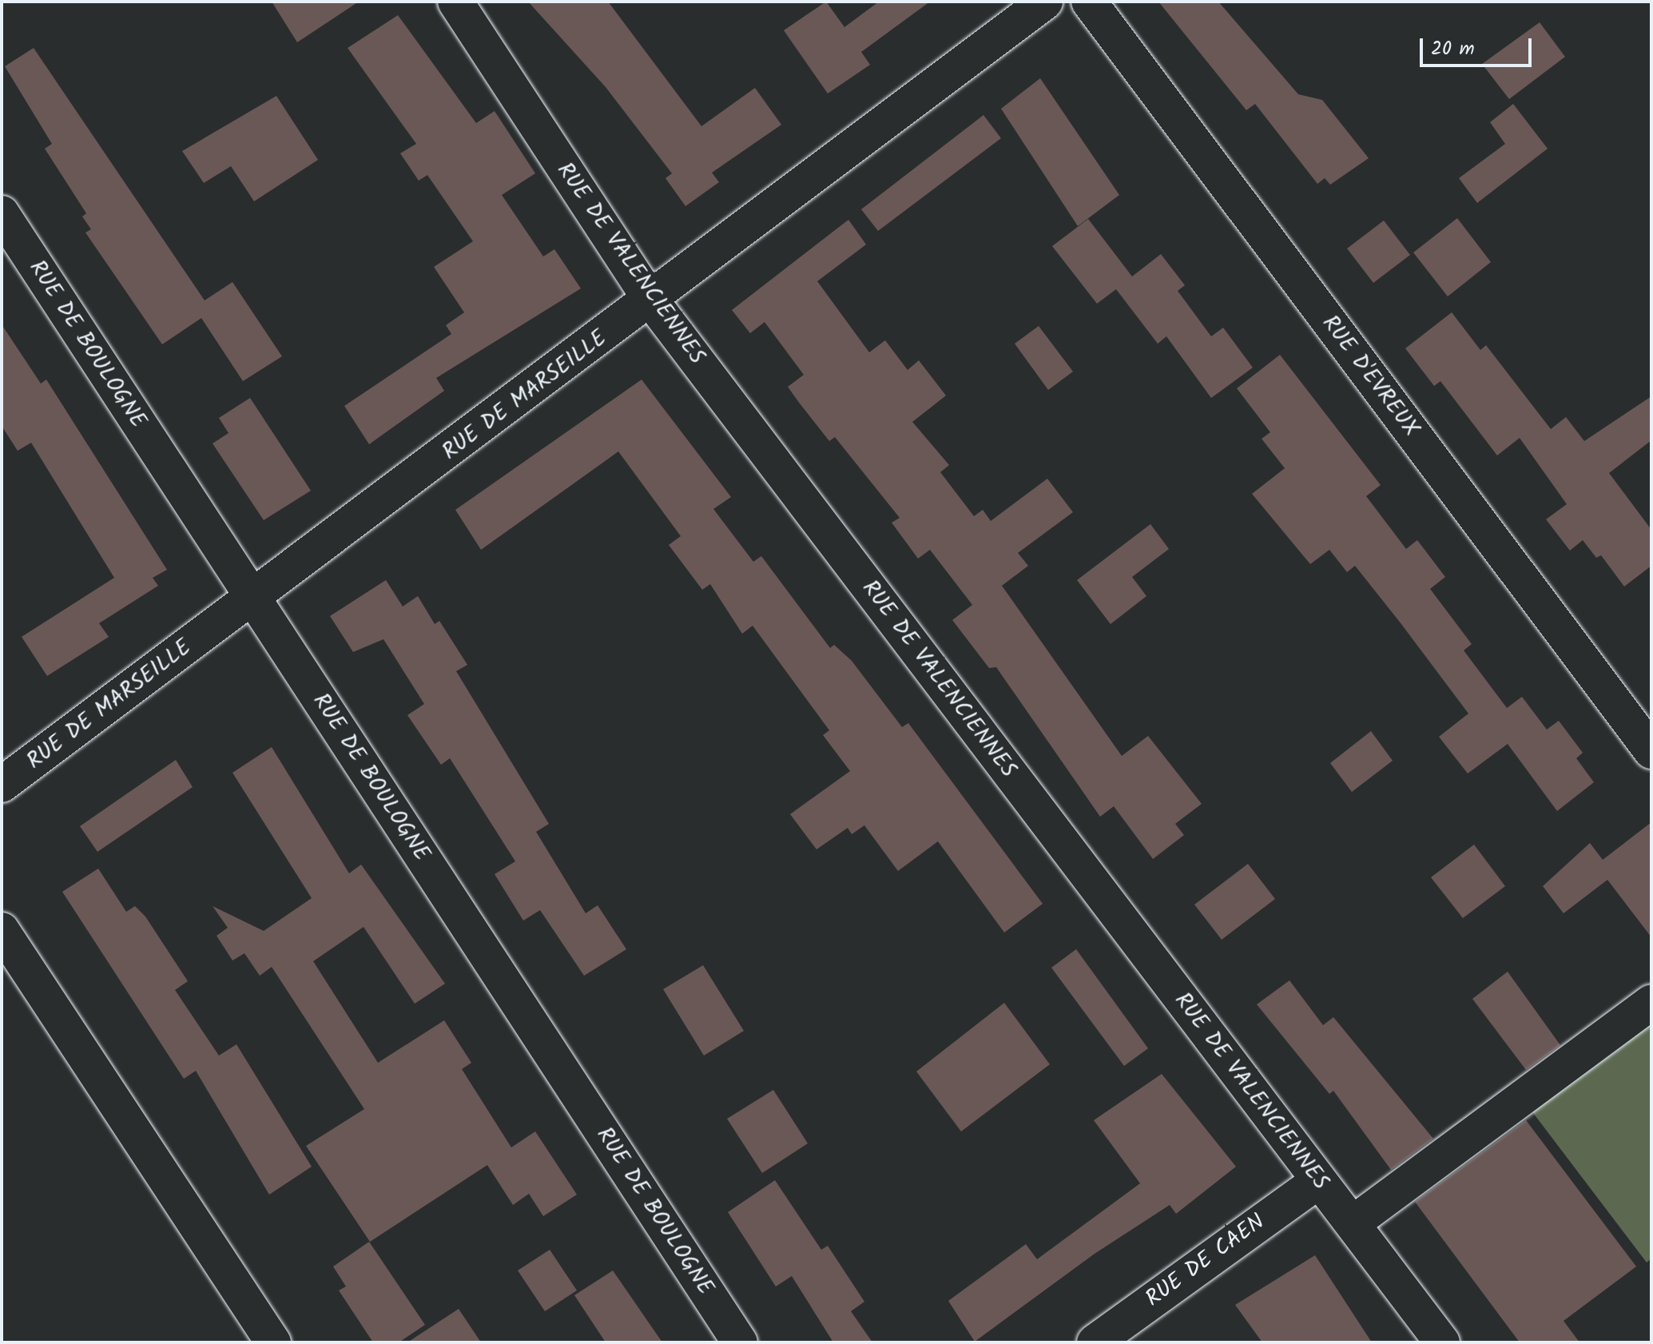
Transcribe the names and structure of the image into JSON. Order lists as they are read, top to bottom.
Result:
{
  "streets": {
    "street": [
      "RUE DE VALENCIENNES",
      "RUE DE BOULOGNE",
      "RUE D'EVREUX",
      "RUE DE MARSEILLE",
      "RUE DE CAEN"
    ]
  },
  "crossings": [
    ["RUE DE VALENCIENNES", "RUE DE MARSEILLE"],
    ["RUE DE VALENCIENNES", "RUE DE CAEN"],
    ["RUE DE BOULOGNE", "RUE DE MARSEILLE"]
  ],
  "scale_bar": "20 m"
}
